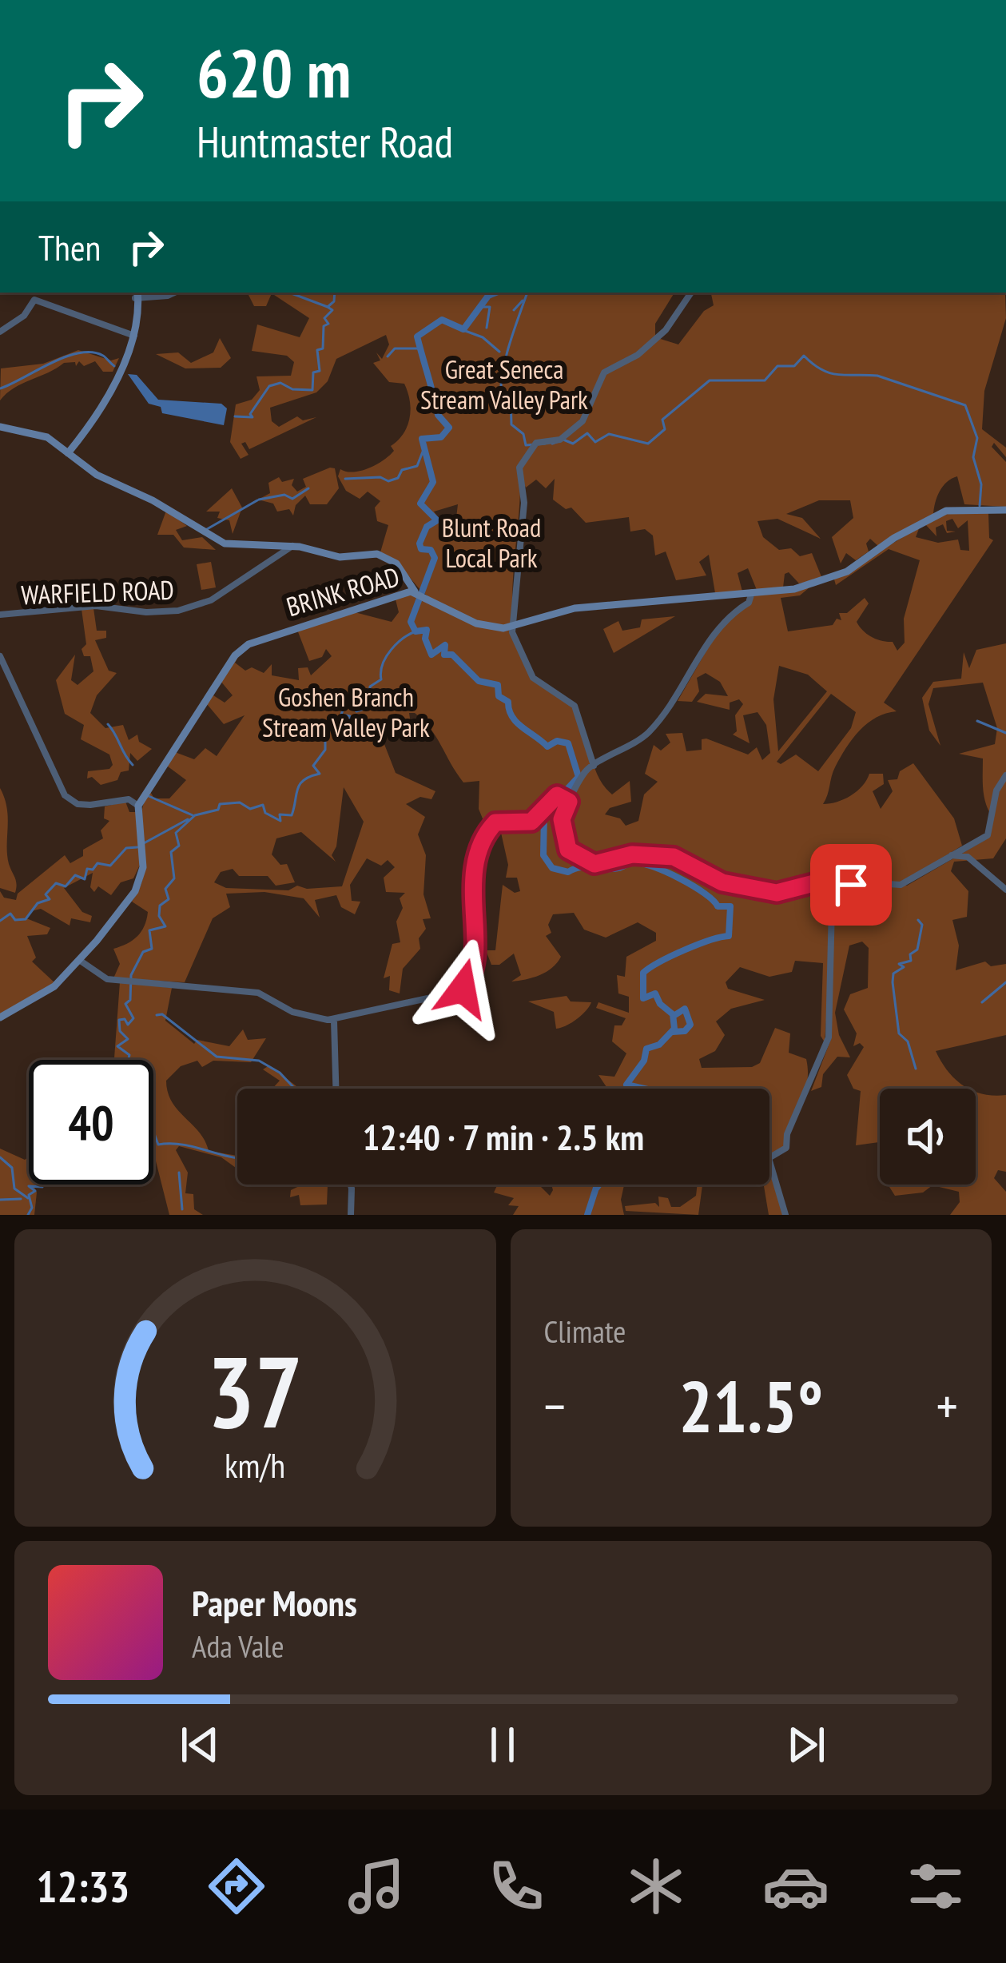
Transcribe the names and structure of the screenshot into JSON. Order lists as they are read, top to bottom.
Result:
{
  "streets": {
    "main road": ["BRINK ROAD"],
    "street": ["WARFIELD ROAD"]
  },
  "parks": ["Great Seneca Stream Valley Park", "Blunt Road Local Park", "Goshen Branch Stream Valley Park"],
  "page": {
    "turn": ["620 m", "Huntmaster Road"],
    "then": "Then",
    "limit": "40",
    "trip": "12:40 · 7 min · 2.5 km",
    "tile": "Climate",
    "heat": ["−", "21.5°", "+"],
    "song": ["Paper Moons", "Ada Vale"],
    "tabs": "12:33",
    "gauge": ["37", "km/h"]
  }
}
